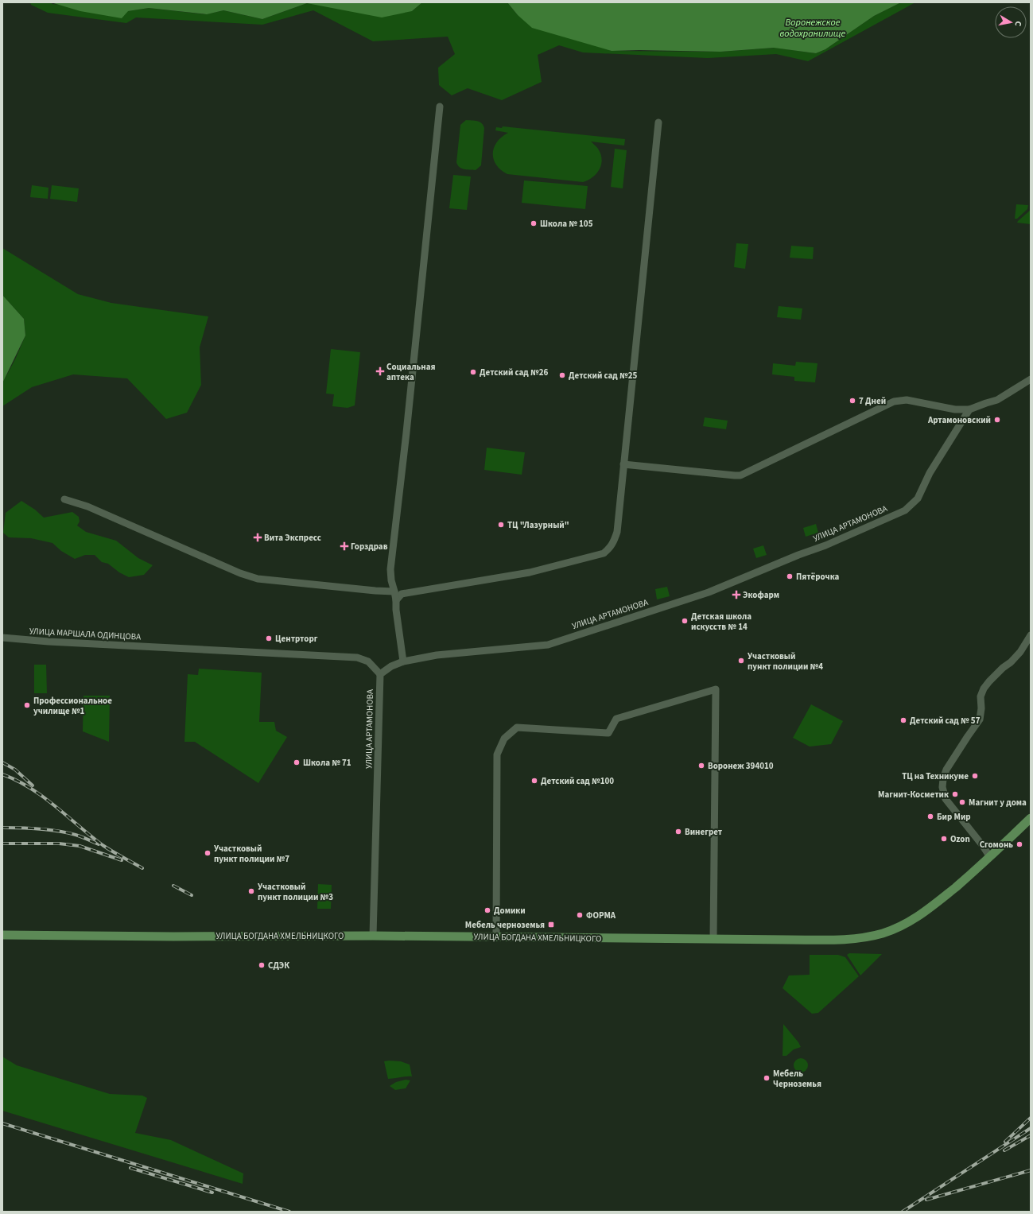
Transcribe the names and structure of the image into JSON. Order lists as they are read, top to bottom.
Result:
{
  "streets": {
    "main road": ["УЛИЦА БОГДАНА ХМЕЛЬНИЦКОГО"],
    "street": ["УЛИЦА АРТАМОНОВА", "УЛИЦА МАРШАЛА ОДИНЦОВА"]
  },
  "crossings": [
    ["УЛИЦА АРТАМОНОВА", "УЛИЦА МАРШАЛА ОДИНЦОВА"],
    ["УЛИЦА АРТАМОНОВА", "УЛИЦА БОГДАНА ХМЕЛЬНИЦКОГО"]
  ],
  "water": ["Воронежское водохранилище"],
  "places": {
    "other": [
      "Школа № 105",
      "Детский сад №26",
      "Детский сад №25",
      "7 Дней",
      "Артамоновский",
      "ТЦ \"Лазурный\"",
      "Пятёрочка",
      "Детская школа искусств № 14",
      "Центрторг",
      "Участковый пункт полиции №4",
      "Профессиональное училище №1",
      "Детский сад № 57",
      "Школа № 71",
      "Воронеж 394010",
      "ТЦ на Техникуме",
      "Детский сад №100",
      "Магнит-Косметик",
      "Магнит у дома",
      "Бир Мир",
      "Винегрет",
      "Ozon",
      "Сгомонь",
      "Участковый пункт полиции №7",
      "Участковый пункт полиции №3",
      "Домики",
      "ФОРМА",
      "СДЭК",
      "Мебель Черноземья"
    ],
    "health": [
      "Социальная аптека",
      "Вита Экспресс",
      "Горздрав",
      "Экофарм"
    ],
    "transit": ["Мебель черноземья"]
  },
  "north": "right"
}
